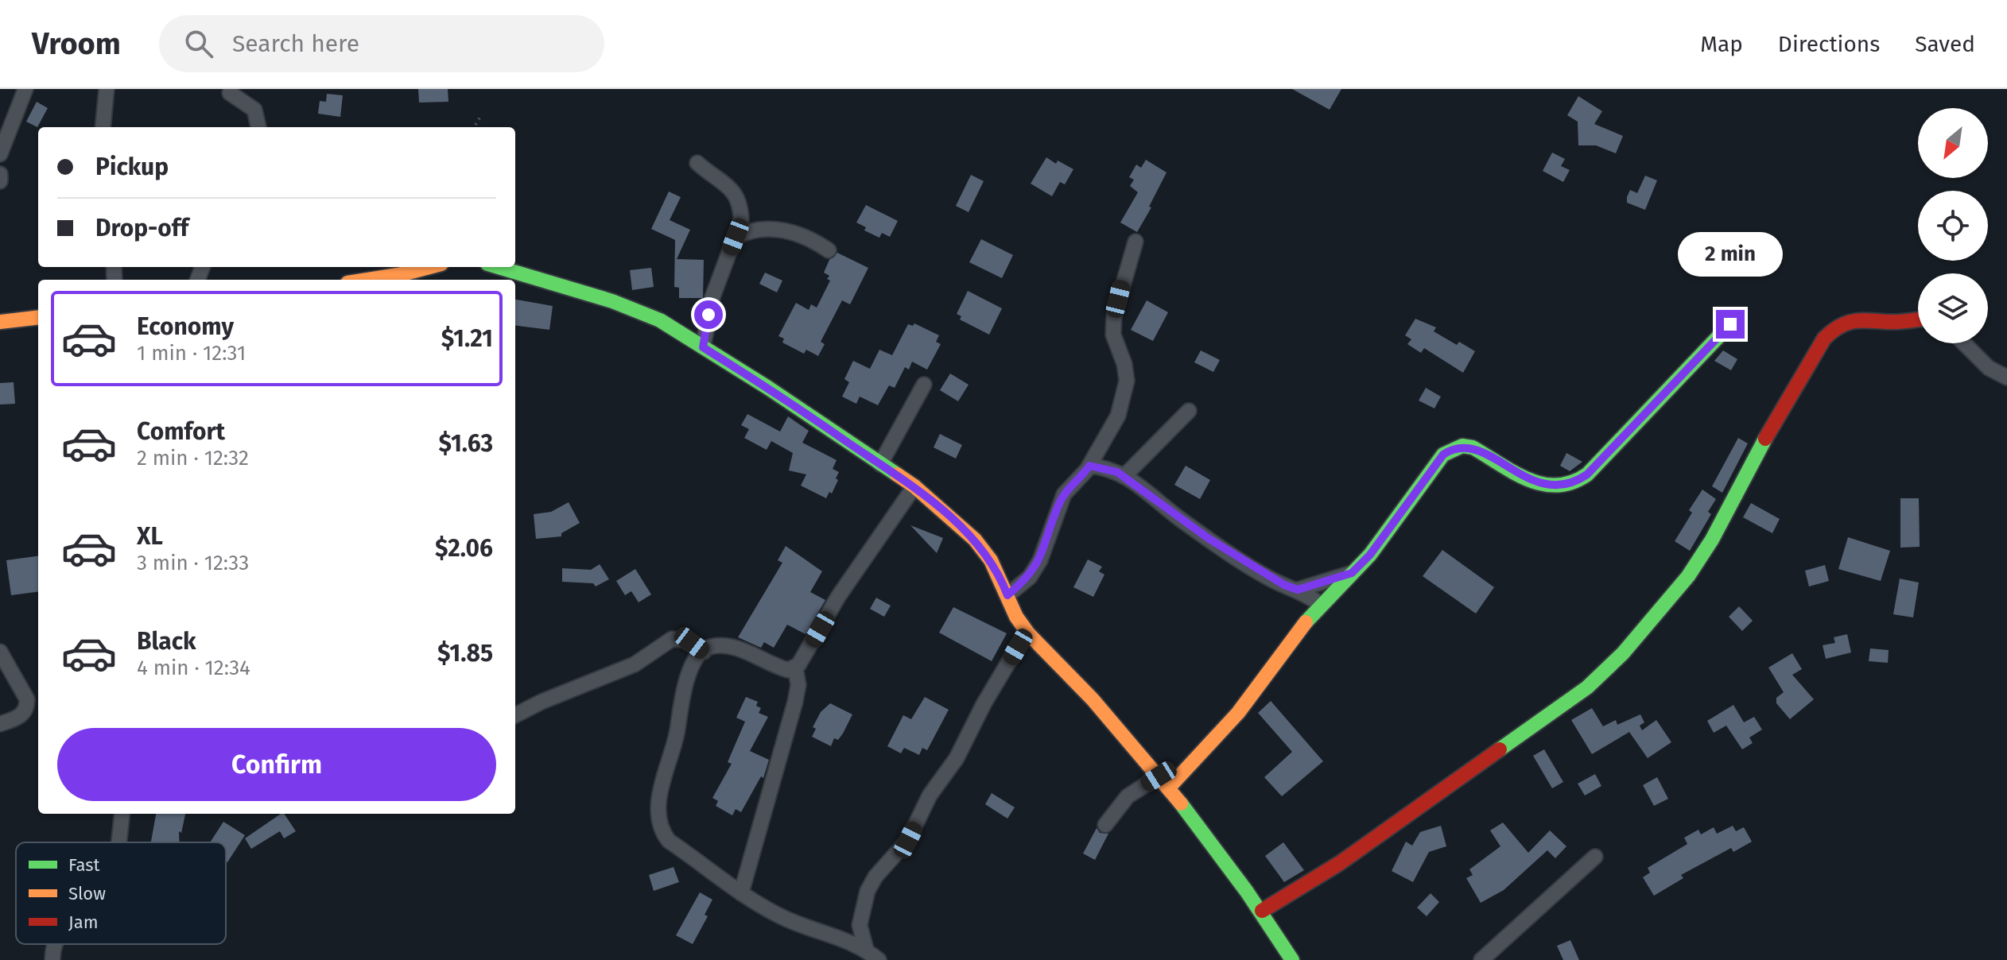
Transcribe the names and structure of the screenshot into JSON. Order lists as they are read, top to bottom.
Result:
{
  "legend": ["Fast", "Slow", "Jam"],
  "north": "bottom left",
  "page": {
    "header": "Vroom",
    "search": "Search here",
    "nav": ["Map", "Directions", "Saved"],
    "banner": ["Pickup", "Drop-off"],
    "bubble": "2 min",
    "list": [
      {
        "name": "Economy",
        "note": "1 min · 12:31",
        "value": "$1.21"
      },
      {
        "name": "Comfort",
        "note": "2 min · 12:32",
        "value": "$1.63"
      },
      {
        "name": "XL",
        "note": "3 min · 12:33",
        "value": "$2.06"
      },
      {
        "name": "Black",
        "note": "4 min · 12:34",
        "value": "$1.85"
      }
    ],
    "buttons": "Confirm"
  }
}
